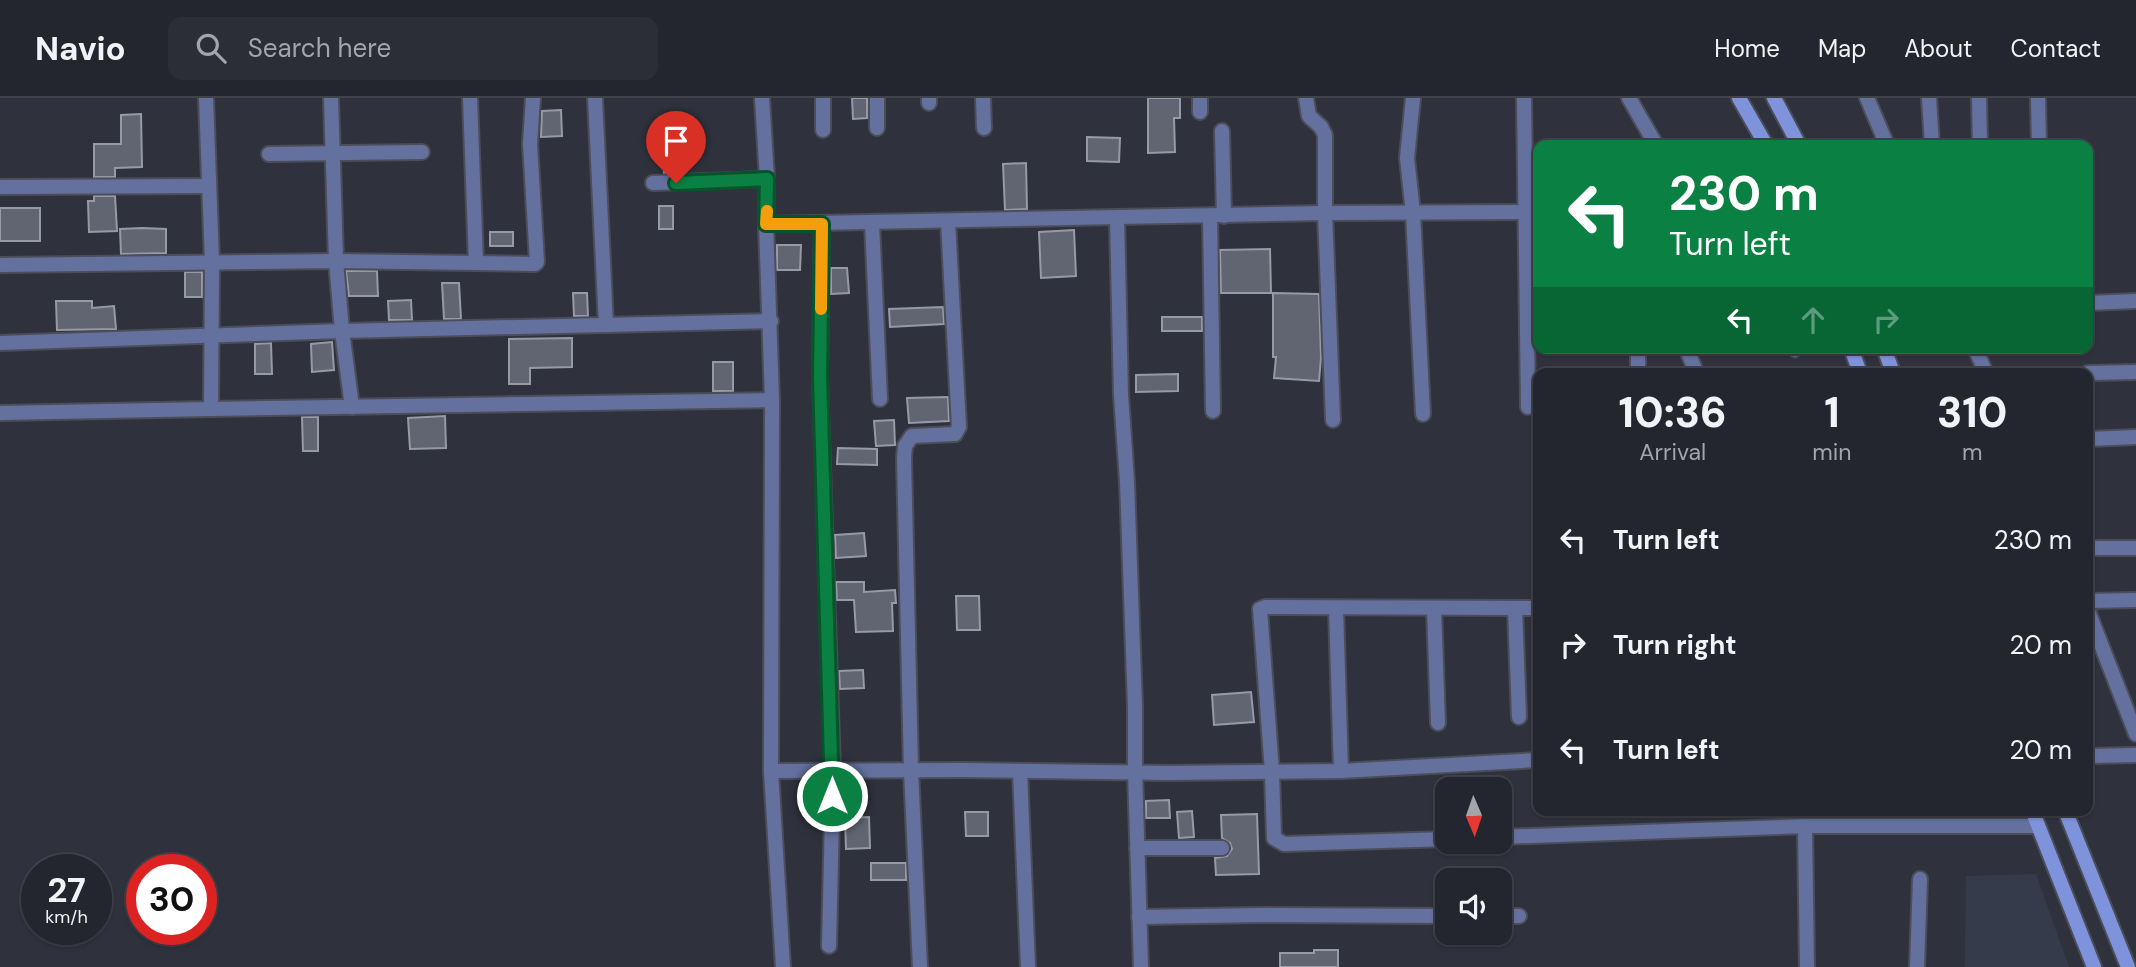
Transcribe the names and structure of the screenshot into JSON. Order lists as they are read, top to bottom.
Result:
{
  "north": "bottom",
  "page": {
    "header": "Navio",
    "search": "Search here",
    "nav": [
      "Home",
      "Map",
      "About",
      "Contact"
    ],
    "turn": ["230 m", "Turn left"],
    "eta": [
      "10:36",
      "Arrival",
      "1",
      "min",
      "310",
      "m"
    ],
    "list": [
      {
        "name": "Turn left",
        "value": "230 m"
      },
      {
        "name": "Turn right",
        "value": "20 m"
      },
      {
        "name": "Turn left",
        "value": "20 m"
      }
    ],
    "speed": "27 km/h",
    "limit": "30"
  }
}
